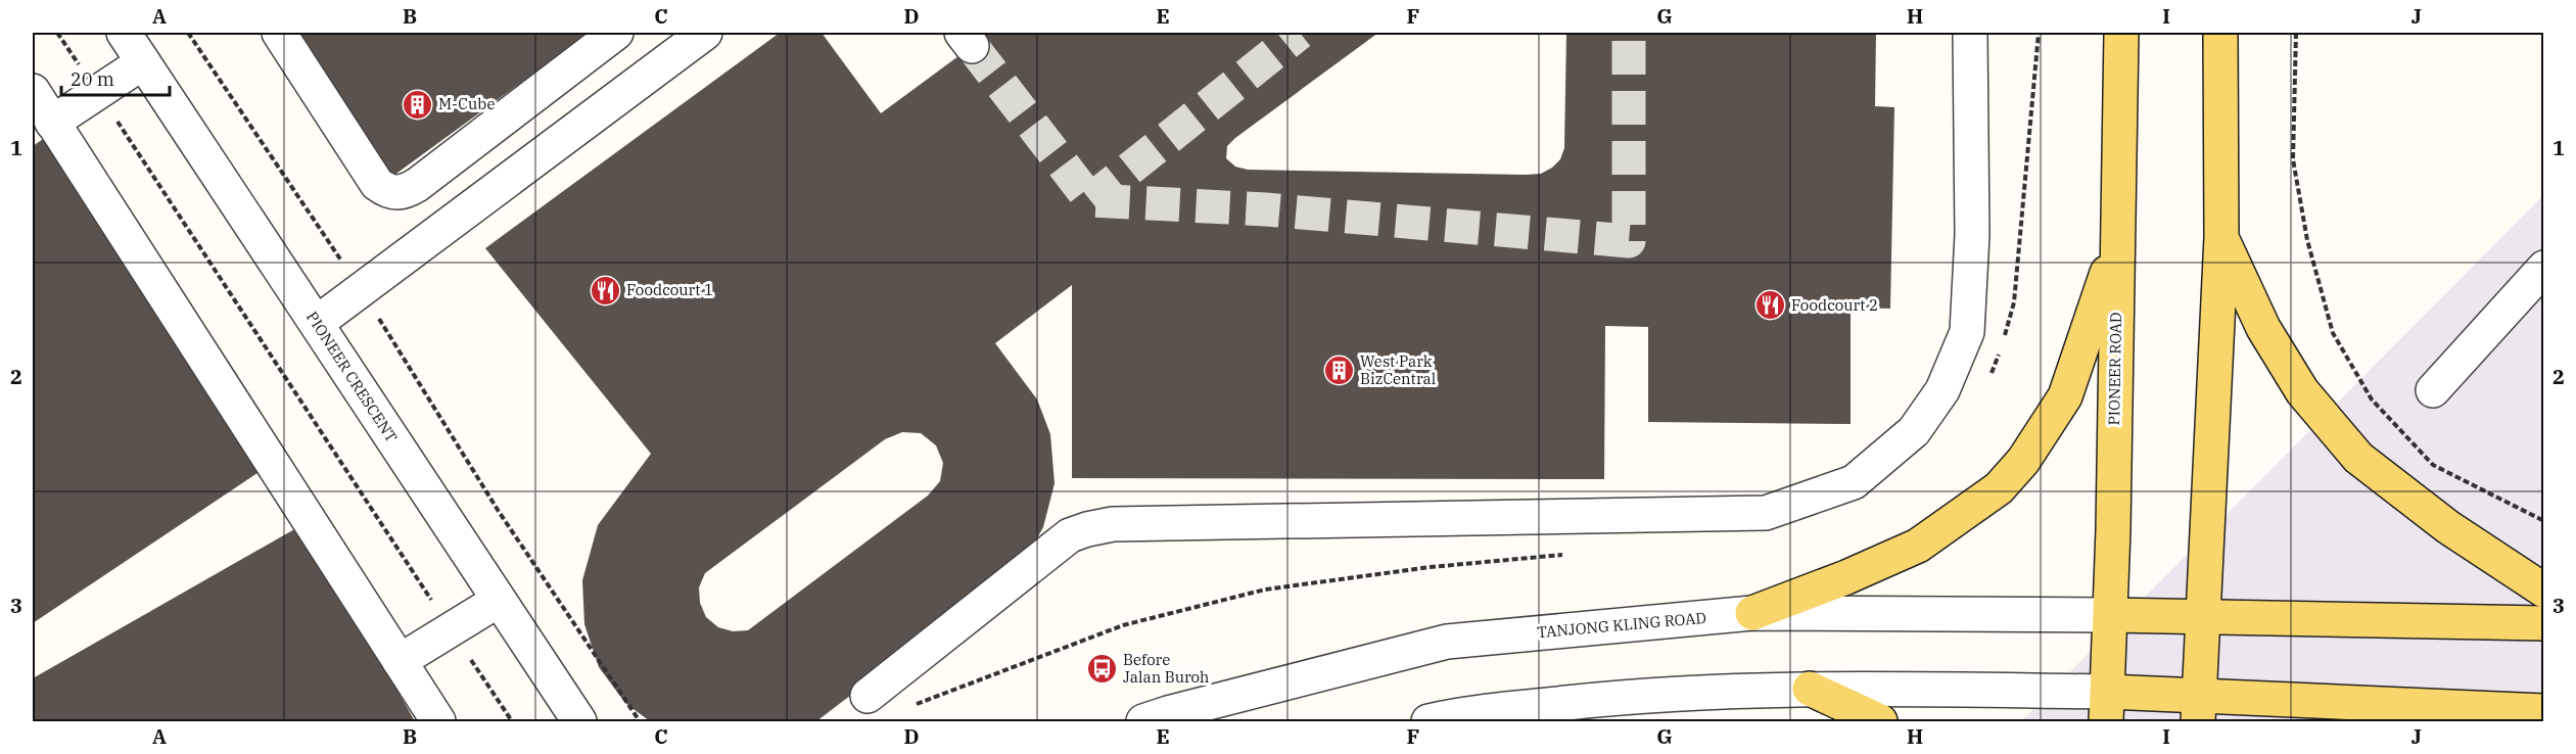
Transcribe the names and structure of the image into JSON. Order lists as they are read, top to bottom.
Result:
{
  "streets": {
    "main road": ["PIONEER ROAD"],
    "street": ["PIONEER CRESCENT", "TANJONG KLING ROAD"]
  },
  "crossings": [
    ["PIONEER ROAD", "TANJONG KLING ROAD"]
  ],
  "places": {
    "building": ["M-Cube", "West Park BizCentral"],
    "restaurant": ["Foodcourt 1", "Foodcourt 2"],
    "bus stop": ["Before Jalan Buroh"]
  },
  "scale_bar": "20 m",
  "grid": {
    "columns": [
      "A",
      "B",
      "C",
      "D",
      "E",
      "F",
      "G",
      "H",
      "I",
      "J"
    ],
    "rows": ["1", "2", "3"]
  }
}
